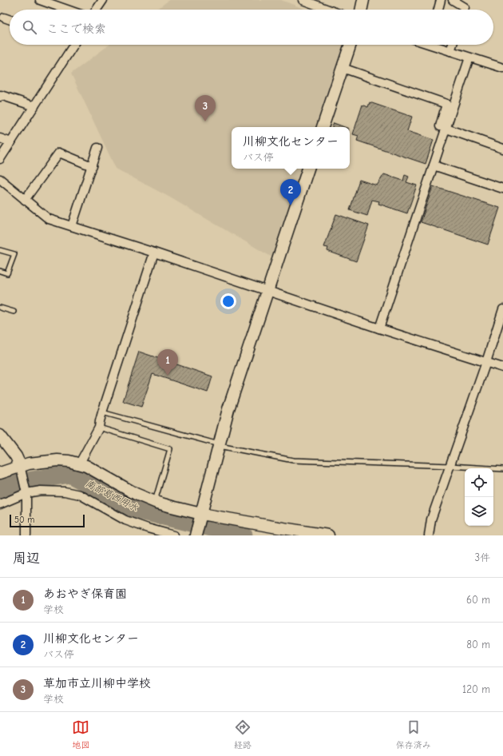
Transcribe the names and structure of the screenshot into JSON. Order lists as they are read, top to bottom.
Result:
{
  "water": ["南部葛西用水"],
  "scale_bar": "50 m",
  "page": {
    "search": "ここで検索",
    "pins": ["3", "2", "1"],
    "popup": ["川柳文化センター", "バス停"],
    "scale": "50 m",
    "heading": ["周辺", "3件"],
    "list": [
      {
        "mark": "1",
        "name": "あおやぎ保育園",
        "note": "学校",
        "value": "60 m"
      },
      {
        "mark": "2",
        "name": "川柳文化センター",
        "note": "バス停",
        "value": "80 m"
      },
      {
        "mark": "3",
        "name": "草加市立川柳中学校",
        "note": "学校",
        "value": "120 m"
      }
    ],
    "nav": ["地図", "経路", "保存済み"]
  }
}
